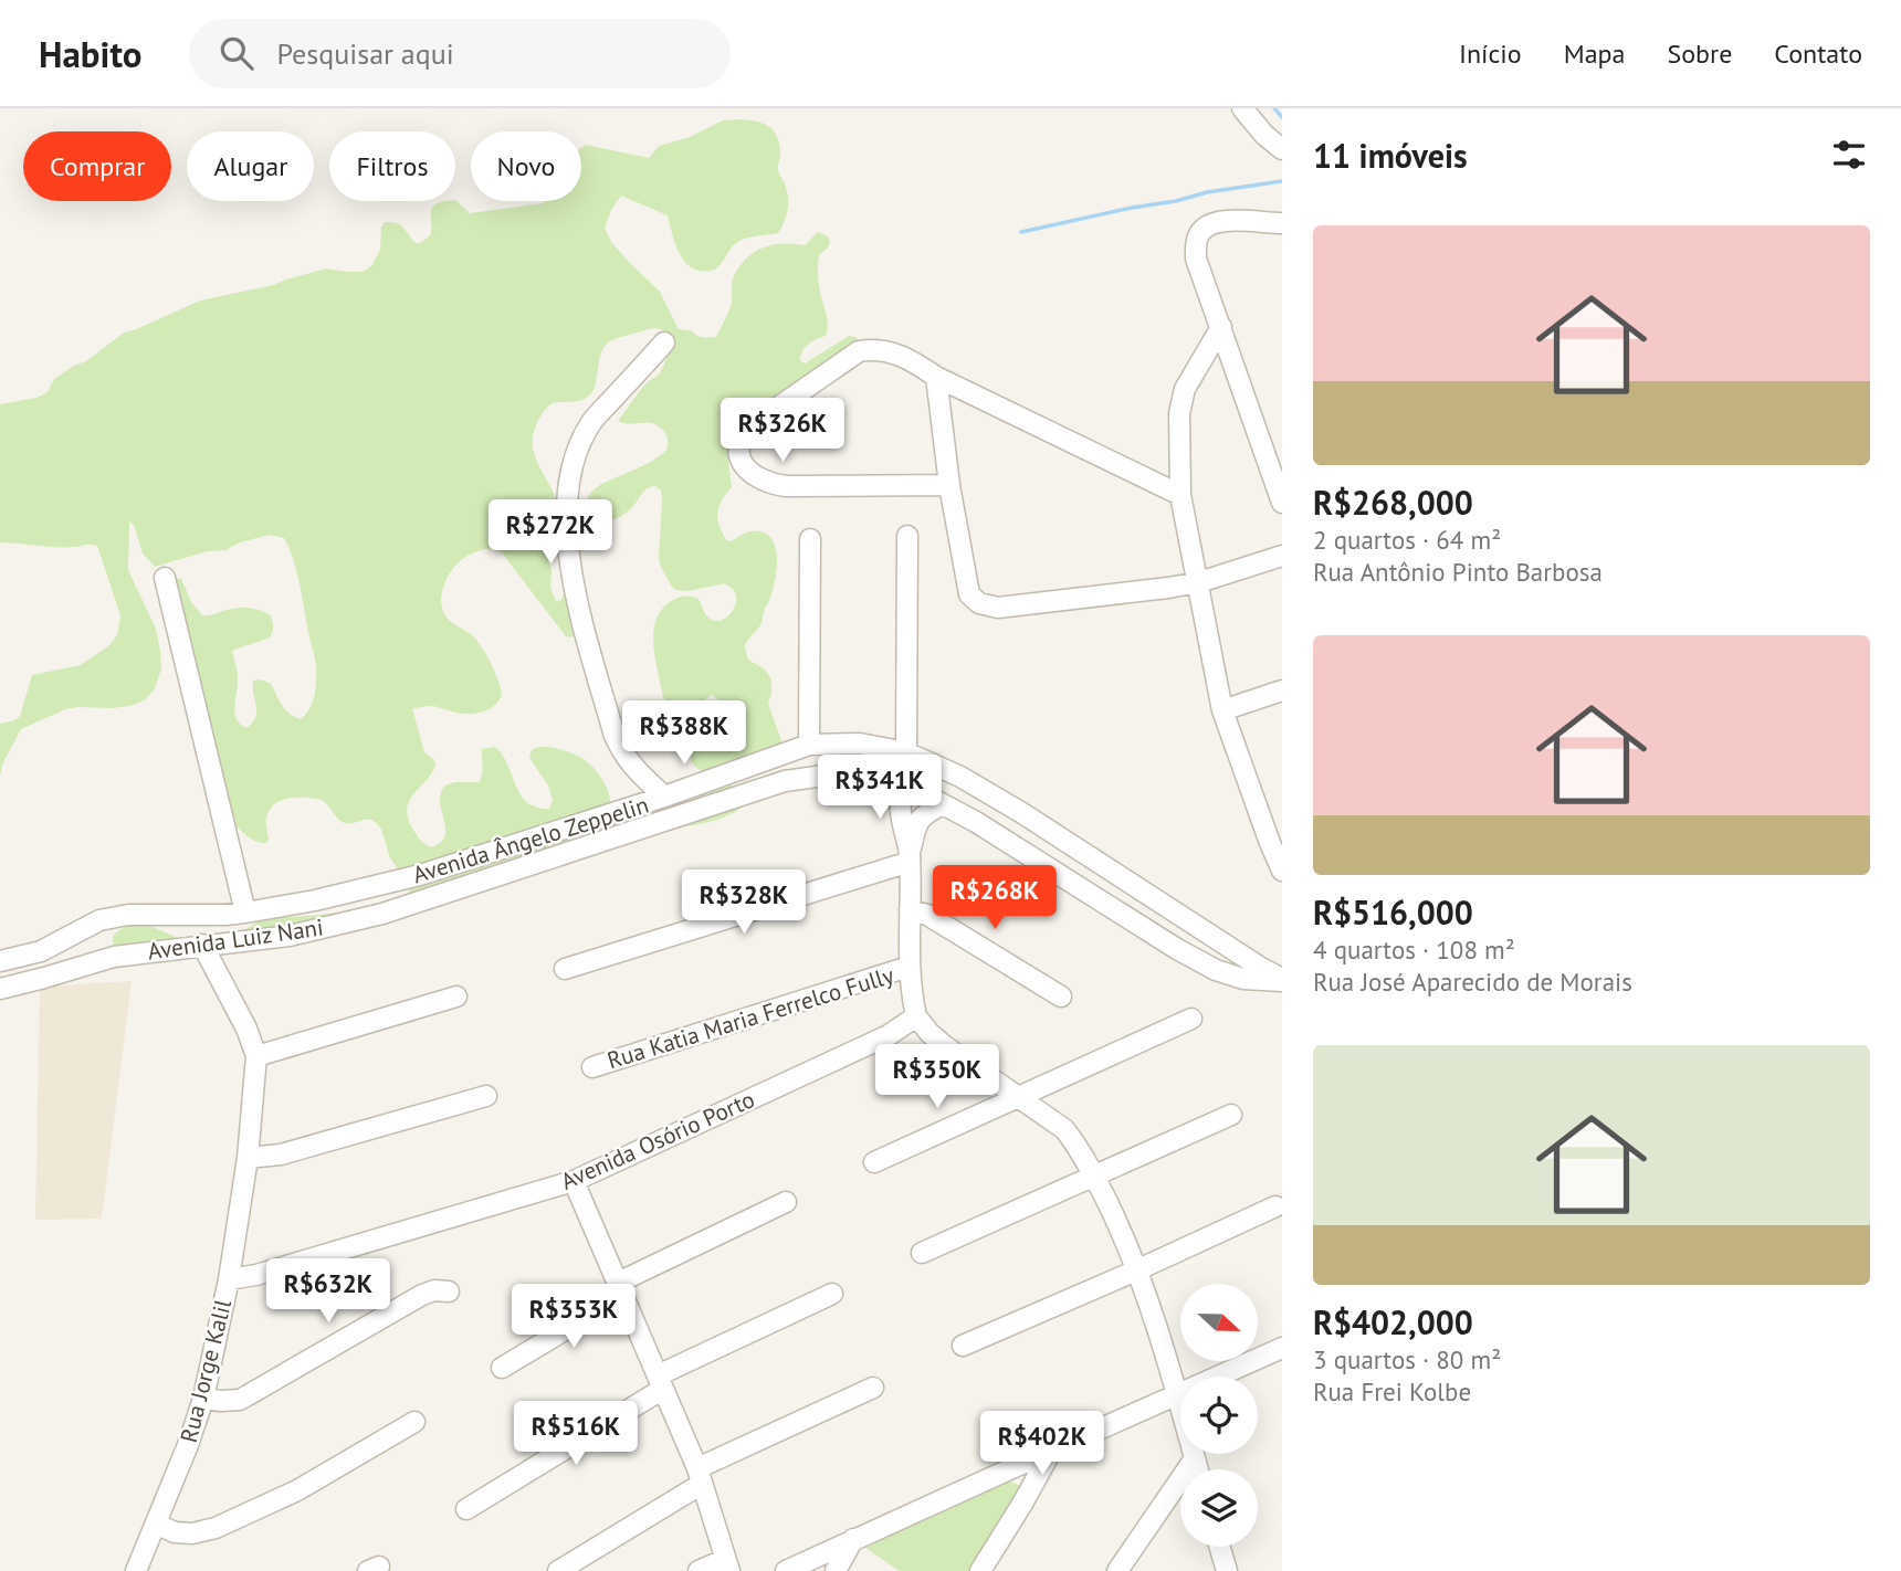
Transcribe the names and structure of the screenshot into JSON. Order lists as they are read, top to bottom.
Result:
{
  "streets": {
    "street": [
      "Avenida Ângelo Zeppelin",
      "Avenida Luiz Nani",
      "Rua Katia Maria Ferrelco Fully",
      "Avenida Osório Porto",
      "Rua Jorge Kalil"
    ]
  },
  "crossings": [
    ["Avenida Ângelo Zeppelin", "Avenida Luiz Nani"],
    ["Avenida Luiz Nani", "Rua Jorge Kalil"],
    ["Avenida Osório Porto", "Rua Jorge Kalil"]
  ],
  "north": "right",
  "page": {
    "header": "Habito",
    "search": "Pesquisar aqui",
    "nav": [
      "Início",
      "Mapa",
      "Sobre",
      "Contato"
    ],
    "heading": "11 imóveis",
    "chip": [
      "Comprar",
      "Alugar",
      "Filtros",
      "Novo"
    ],
    "list": [
      {
        "name": "R$268,000",
        "note": "2 quartos · 64 m² · Rua Antônio Pinto Barbosa"
      },
      {
        "name": "R$516,000",
        "note": "4 quartos · 108 m² · Rua José Aparecido de Morais"
      },
      {
        "name": "R$402,000",
        "note": "3 quartos · 80 m² · Rua Frei Kolbe"
      }
    ],
    "price": [
      "R$326K",
      "R$272K",
      "R$388K",
      "R$341K",
      "R$268K",
      "R$328K",
      "R$350K",
      "R$632K",
      "R$353K",
      "R$516K",
      "R$402K"
    ]
  }
}
